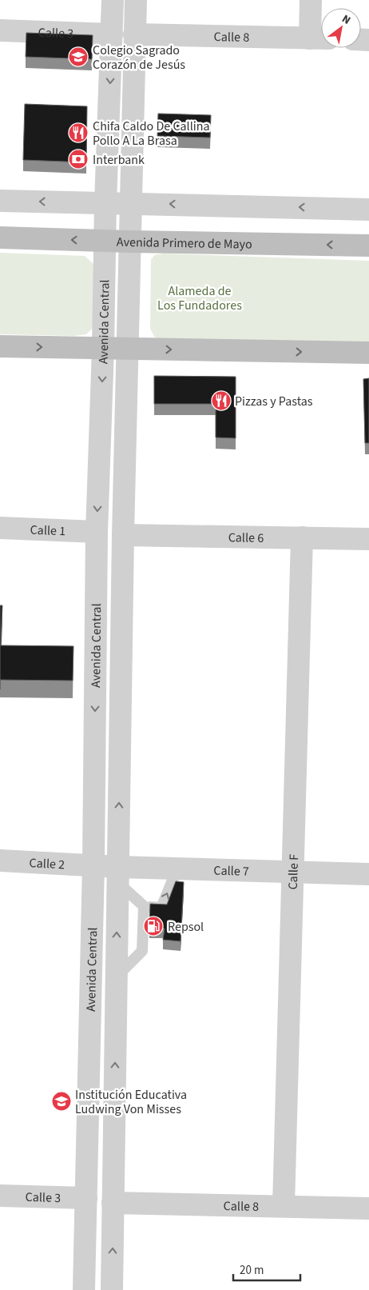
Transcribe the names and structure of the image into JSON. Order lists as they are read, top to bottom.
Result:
{
  "streets": {
    "main road": ["Avenida Primero de Mayo"],
    "street": [
      "Calle 3",
      "Calle 8",
      "Avenida Central",
      "Calle 1",
      "Calle 6",
      "Calle 2",
      "Calle 7",
      "Calle F"
    ]
  },
  "crossings": [
    ["Calle 3", "Avenida Central"],
    ["Calle 8", "Avenida Central"],
    ["Calle 8", "Calle F"],
    ["Avenida Primero de Mayo", "Avenida Central"],
    ["Avenida Central", "Calle 1"],
    ["Avenida Central", "Calle 6"],
    ["Avenida Central", "Calle 2"],
    ["Avenida Central", "Calle 7"],
    ["Calle 6", "Calle F"],
    ["Calle 2", "Calle 7"],
    ["Calle 7", "Calle F"]
  ],
  "parks": ["Alameda de Los Fundadores"],
  "places": {
    "school or university": ["Colegio Sagrado Corazón de Jesús", "Institución Educativa Ludwing Von Misses"],
    "restaurant": ["Chifa Caldo De Callina Pollo A La Brasa", "Pizzas y Pastas"],
    "bank": ["Interbank"],
    "fuel station": ["Repsol"]
  },
  "scale_bar": "20 m",
  "north": "top right"
}
